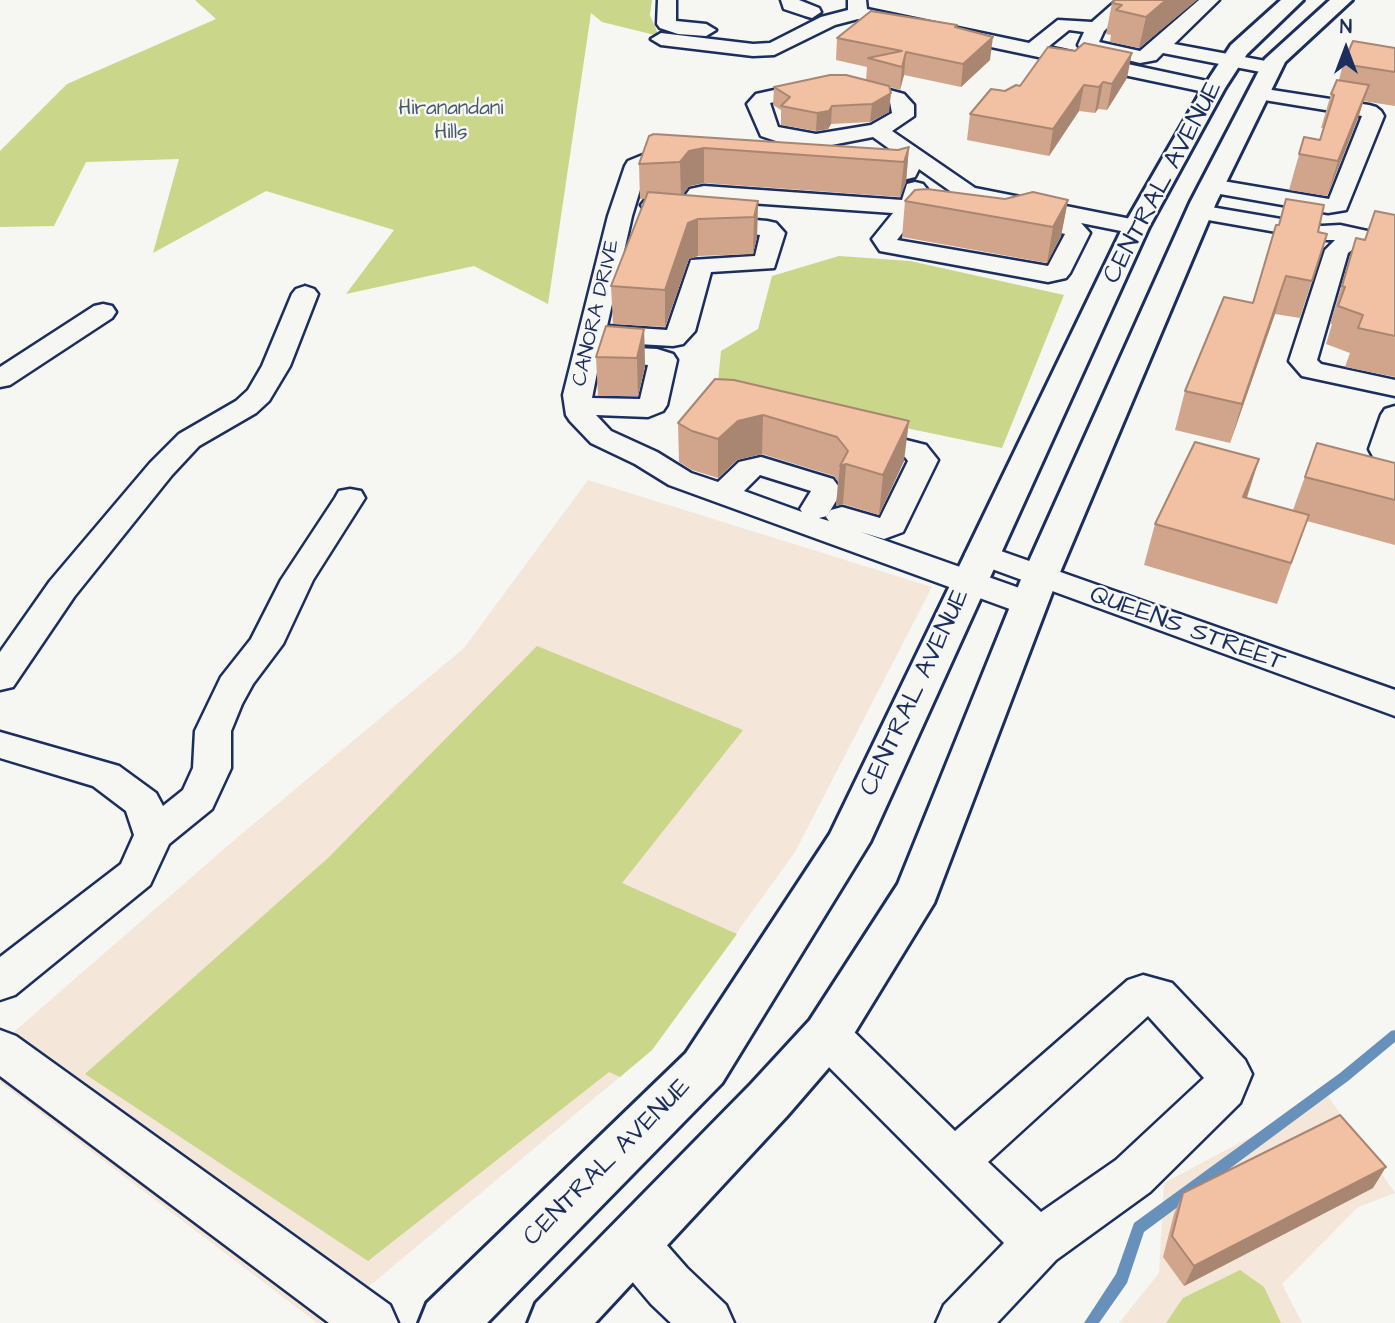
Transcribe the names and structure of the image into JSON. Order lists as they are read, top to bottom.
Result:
{
  "streets": {
    "main road": ["CENTRAL AVENUE"],
    "street": ["CANORA DRIVE", "QUEENS STREET"]
  },
  "crossings": [
    ["CENTRAL AVENUE", "CANORA DRIVE"],
    ["CENTRAL AVENUE", "QUEENS STREET"],
    ["CANORA DRIVE", "QUEENS STREET"]
  ],
  "parks": ["Hiranandani Hills"],
  "north": "top"
}
